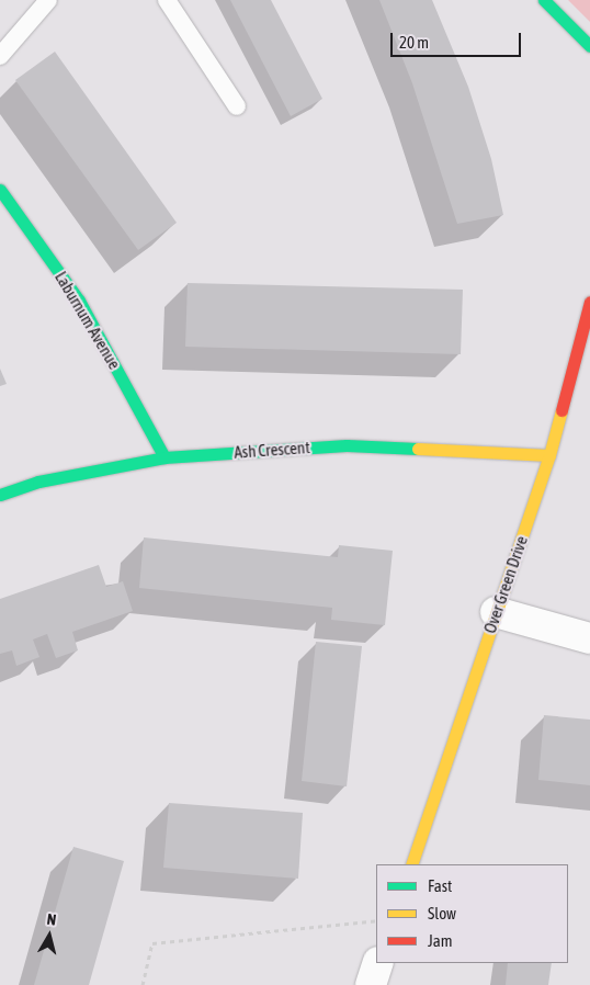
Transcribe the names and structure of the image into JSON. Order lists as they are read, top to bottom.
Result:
{
  "streets": {
    "street": ["Laburnum Avenue", "Ash Crescent", "Over Green Drive"]
  },
  "crossings": [
    ["Laburnum Avenue", "Ash Crescent"],
    ["Ash Crescent", "Over Green Drive"]
  ],
  "legend": ["Fast", "Slow", "Jam"],
  "scale_bar": "20 m",
  "north": "top"
}
